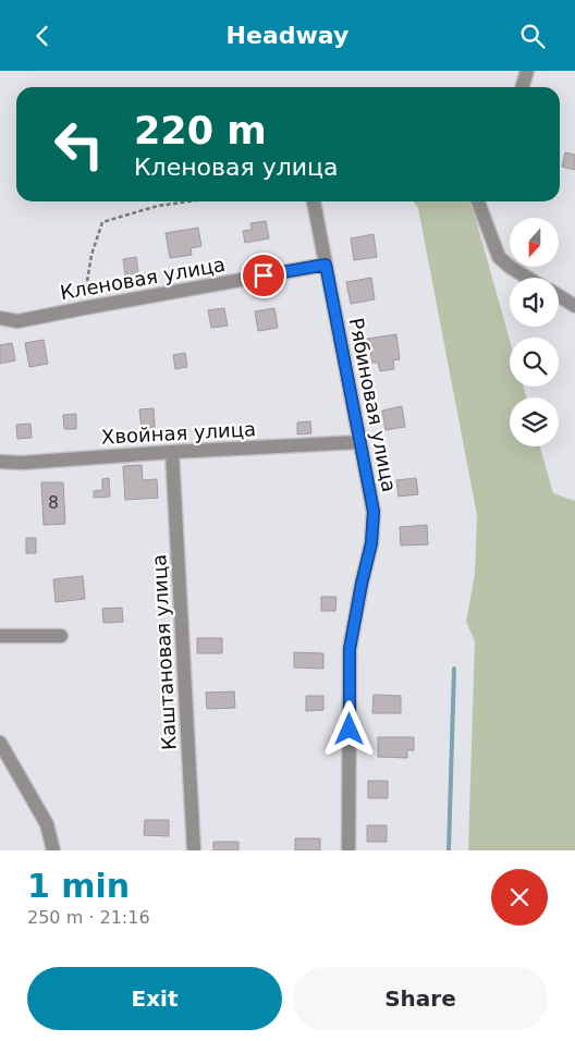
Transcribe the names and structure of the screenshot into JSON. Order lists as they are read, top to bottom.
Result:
{
  "streets": {
    "street": [
      "Кленовая улица",
      "Рябиновая улица",
      "Хвойная улица",
      "Каштановая улица"
    ]
  },
  "crossings": [
    ["Кленовая улица", "Рябиновая улица"],
    ["Рябиновая улица", "Хвойная улица"],
    ["Хвойная улица", "Каштановая улица"]
  ],
  "house_numbers": ["8"],
  "north": "bottom",
  "page": {
    "header": "Headway",
    "turn": ["220 m", "Кленовая улица"],
    "heading": ["1 min", "250 m · 21:16"],
    "buttons": ["Exit", "Share"]
  }
}
